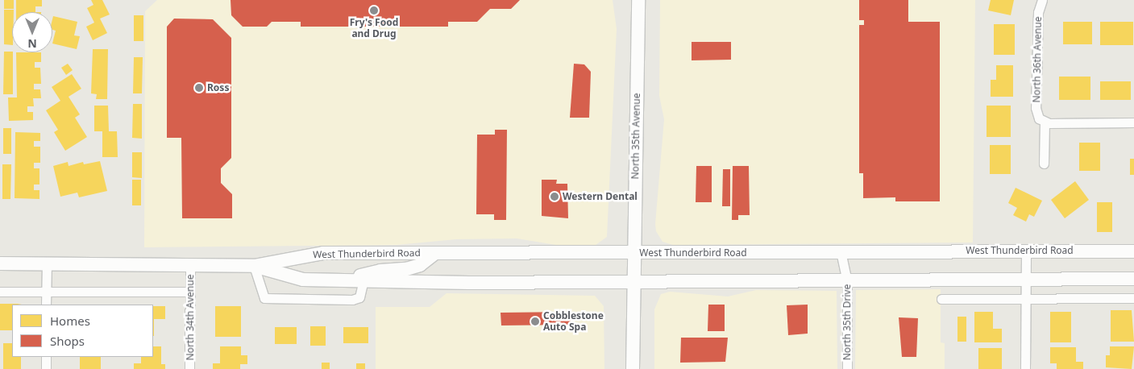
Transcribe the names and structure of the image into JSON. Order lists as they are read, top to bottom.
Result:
{
  "streets": {
    "main road": ["North 35th Avenue", "West Thunderbird Road"],
    "street": ["North 36th Avenue", "North 34th Avenue", "North 35th Drive"]
  },
  "crossings": [
    ["North 35th Avenue", "West Thunderbird Road"],
    ["West Thunderbird Road", "North 34th Avenue"],
    ["West Thunderbird Road", "North 35th Drive"]
  ],
  "places": [
    "Fry's Food and Drug",
    "Ross",
    "Western Dental",
    "Cobblestone Auto Spa"
  ],
  "legend": ["Homes", "Shops"],
  "north": "bottom"
}
